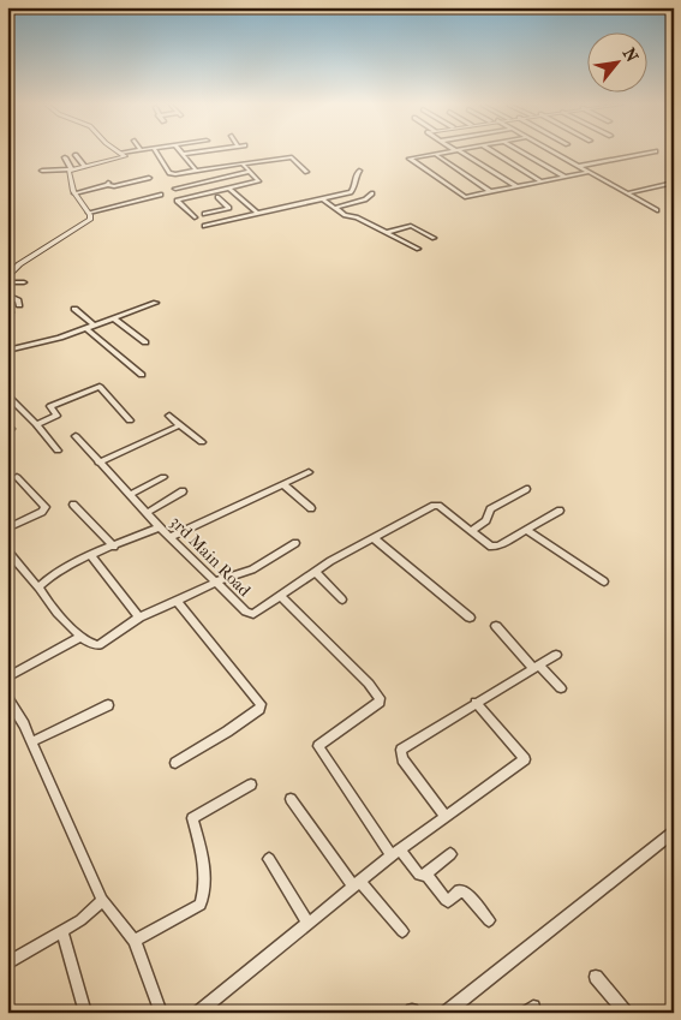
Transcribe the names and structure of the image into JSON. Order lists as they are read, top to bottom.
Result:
{
  "streets": {
    "street": ["3rd Main Road"]
  },
  "north": "top right"
}
